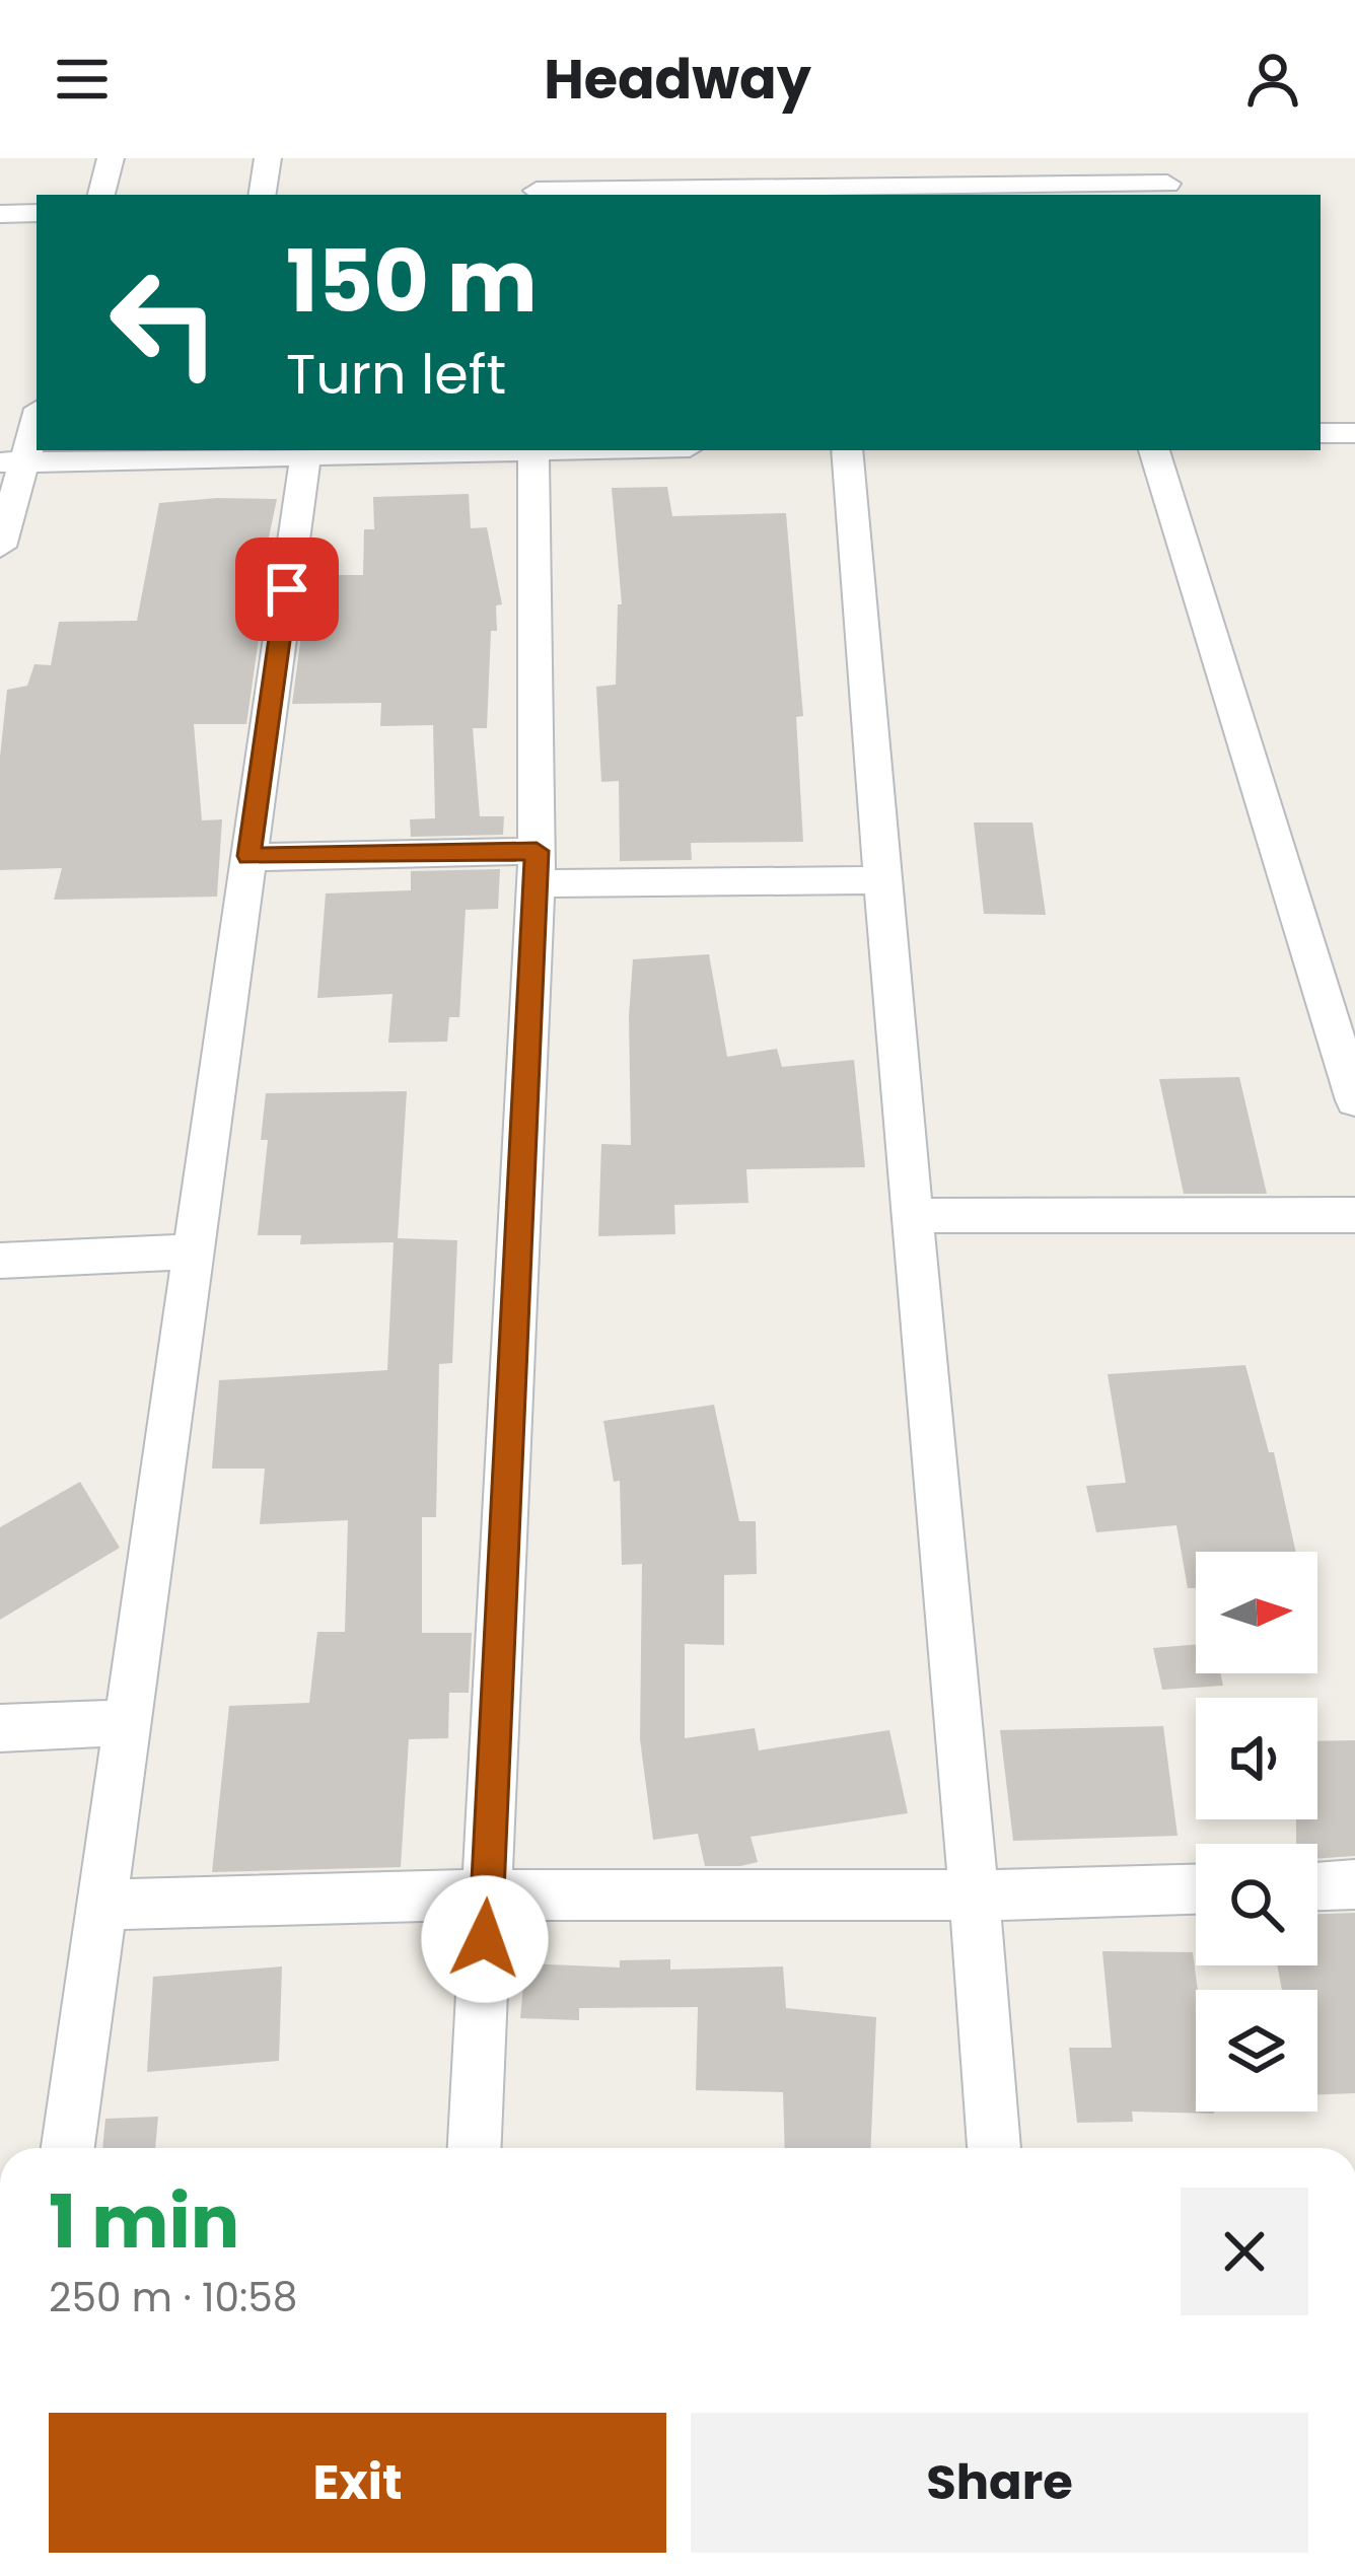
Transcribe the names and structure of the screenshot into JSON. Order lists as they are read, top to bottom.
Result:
{
  "north": "right",
  "page": {
    "header": "Headway",
    "turn": ["150 m", "Turn left"],
    "heading": ["1 min", "250 m · 10:58"],
    "buttons": ["Exit", "Share"]
  }
}
